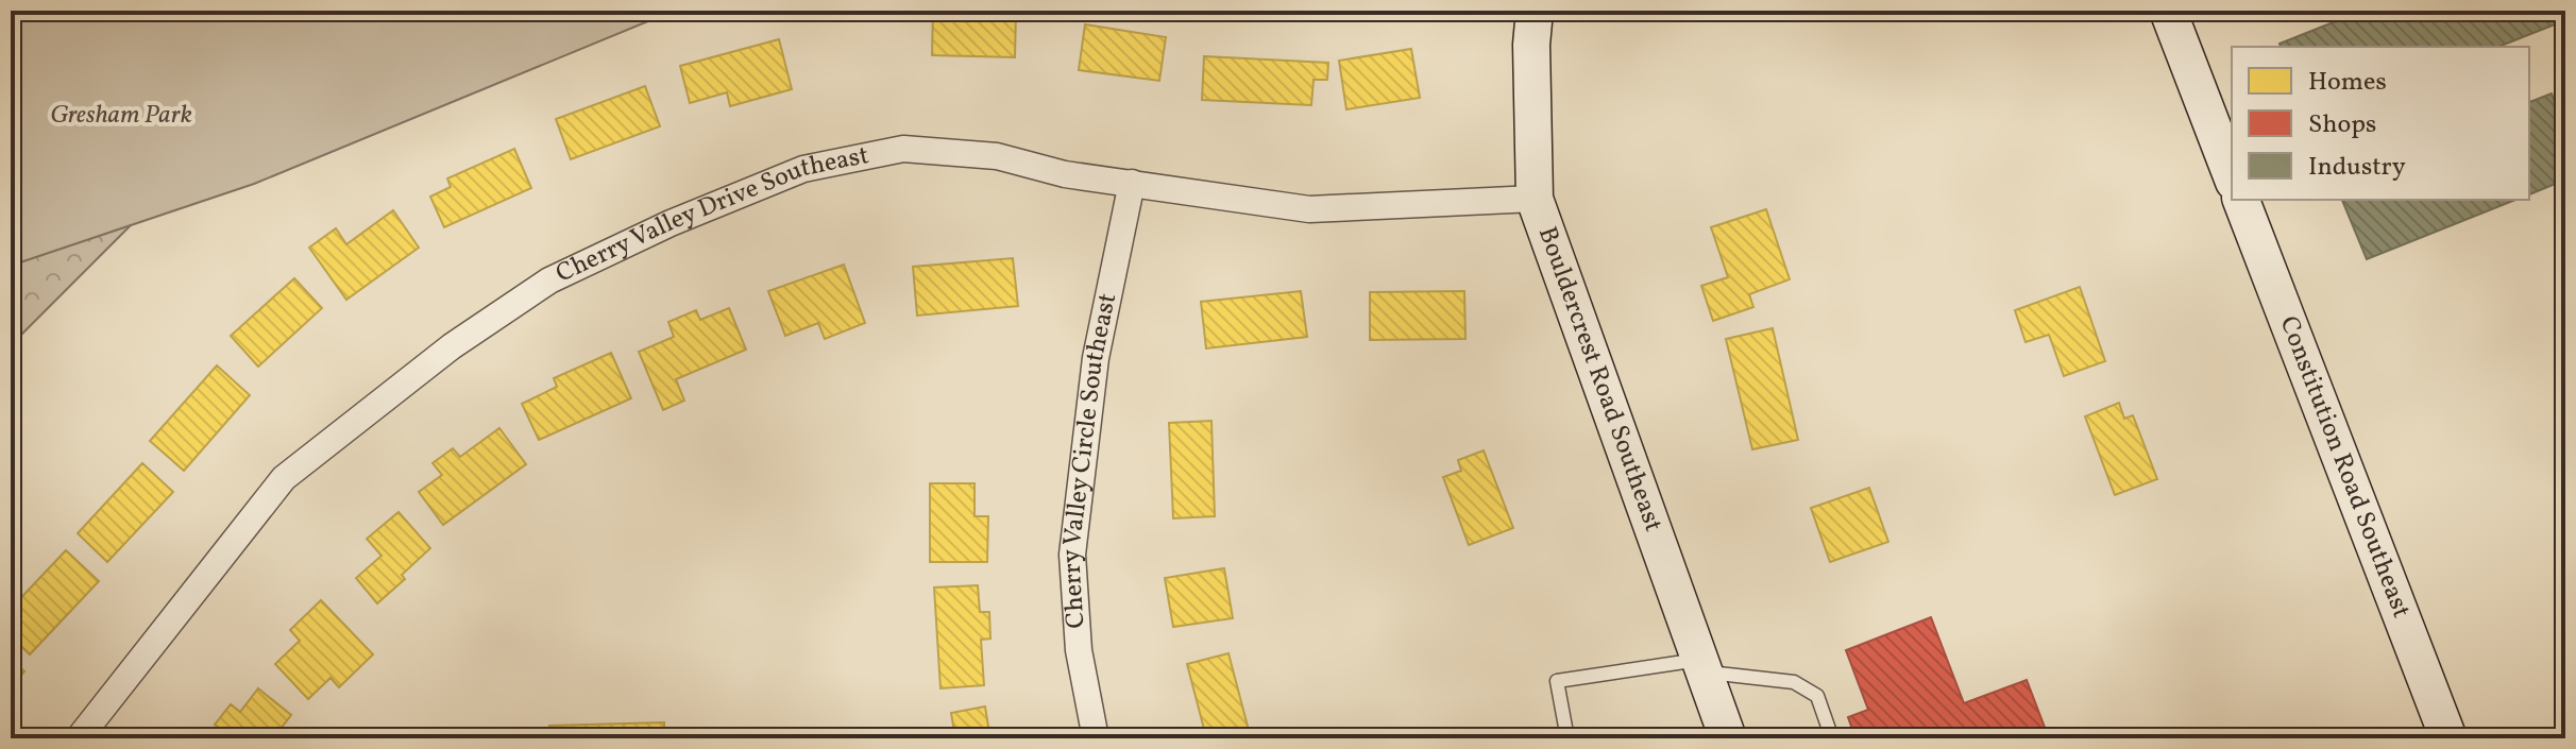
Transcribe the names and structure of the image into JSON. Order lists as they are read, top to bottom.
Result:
{
  "streets": {
    "street": [
      "Cherry Valley Drive Southeast",
      "Bouldercrest Road Southeast",
      "Cherry Valley Circle Southeast",
      "Constitution Road Southeast"
    ]
  },
  "crossings": [
    ["Cherry Valley Drive Southeast", "Bouldercrest Road Southeast"],
    ["Cherry Valley Drive Southeast", "Cherry Valley Circle Southeast"]
  ],
  "parks": ["Gresham Park"],
  "legend": ["Homes", "Shops", "Industry"]
}
